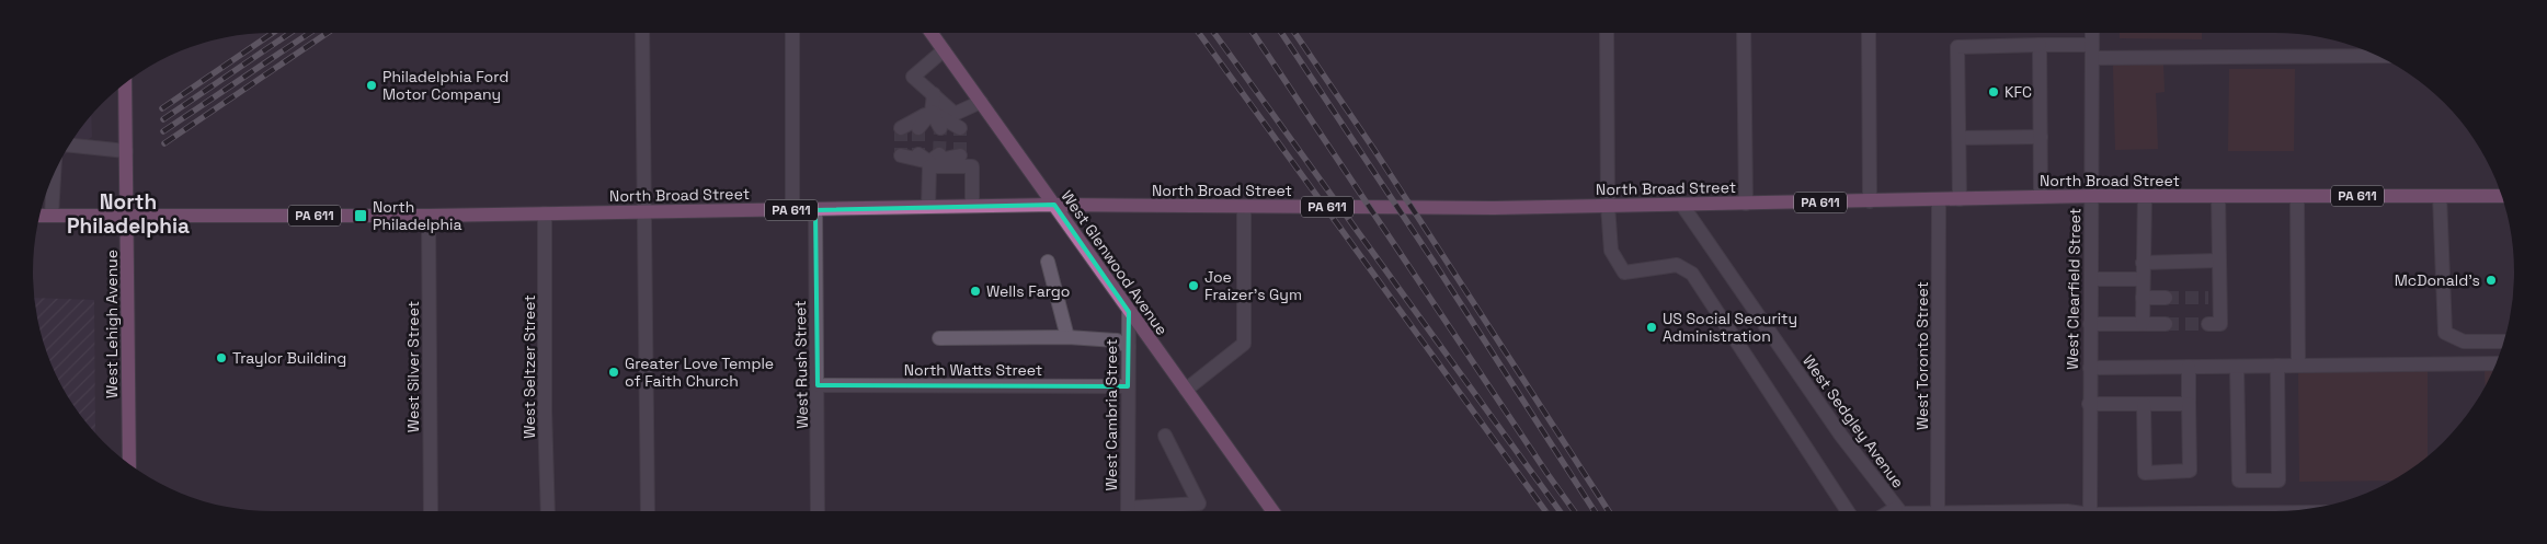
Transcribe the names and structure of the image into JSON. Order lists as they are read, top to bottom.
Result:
{
  "streets": {
    "main road": [
      "North Broad Street",
      "PA 611",
      "West Glenwood Avenue",
      "West Lehigh Avenue"
    ],
    "street": [
      "West Clearfield Street",
      "West Toronto Street",
      "West Rush Street",
      "West Silver Street",
      "West Seltzer Street",
      "North Watts Street",
      "West Cambria Street",
      "West Sedgley Avenue"
    ]
  },
  "crossings": [
    ["North Broad Street", "West Glenwood Avenue"],
    ["North Broad Street", "West Clearfield Street"],
    ["North Broad Street", "West Lehigh Avenue"],
    ["North Broad Street", "West Toronto Street"],
    ["North Broad Street", "West Rush Street"],
    ["North Broad Street", "West Silver Street"],
    ["North Broad Street", "West Seltzer Street"],
    ["North Broad Street", "West Sedgley Avenue"],
    ["West Glenwood Avenue", "West Cambria Street"],
    ["West Rush Street", "North Watts Street"],
    ["North Watts Street", "West Cambria Street"]
  ],
  "districts": ["North Philadelphia"],
  "places": {
    "other": [
      "Philadelphia Ford Motor Company",
      "KFC",
      "McDonald's",
      "Joe Fraizer's Gym",
      "Wells Fargo",
      "US Social Security Administration",
      "Traylor Building",
      "Greater Love Temple of Faith Church"
    ],
    "transit": ["North Philadelphia"]
  }
}
